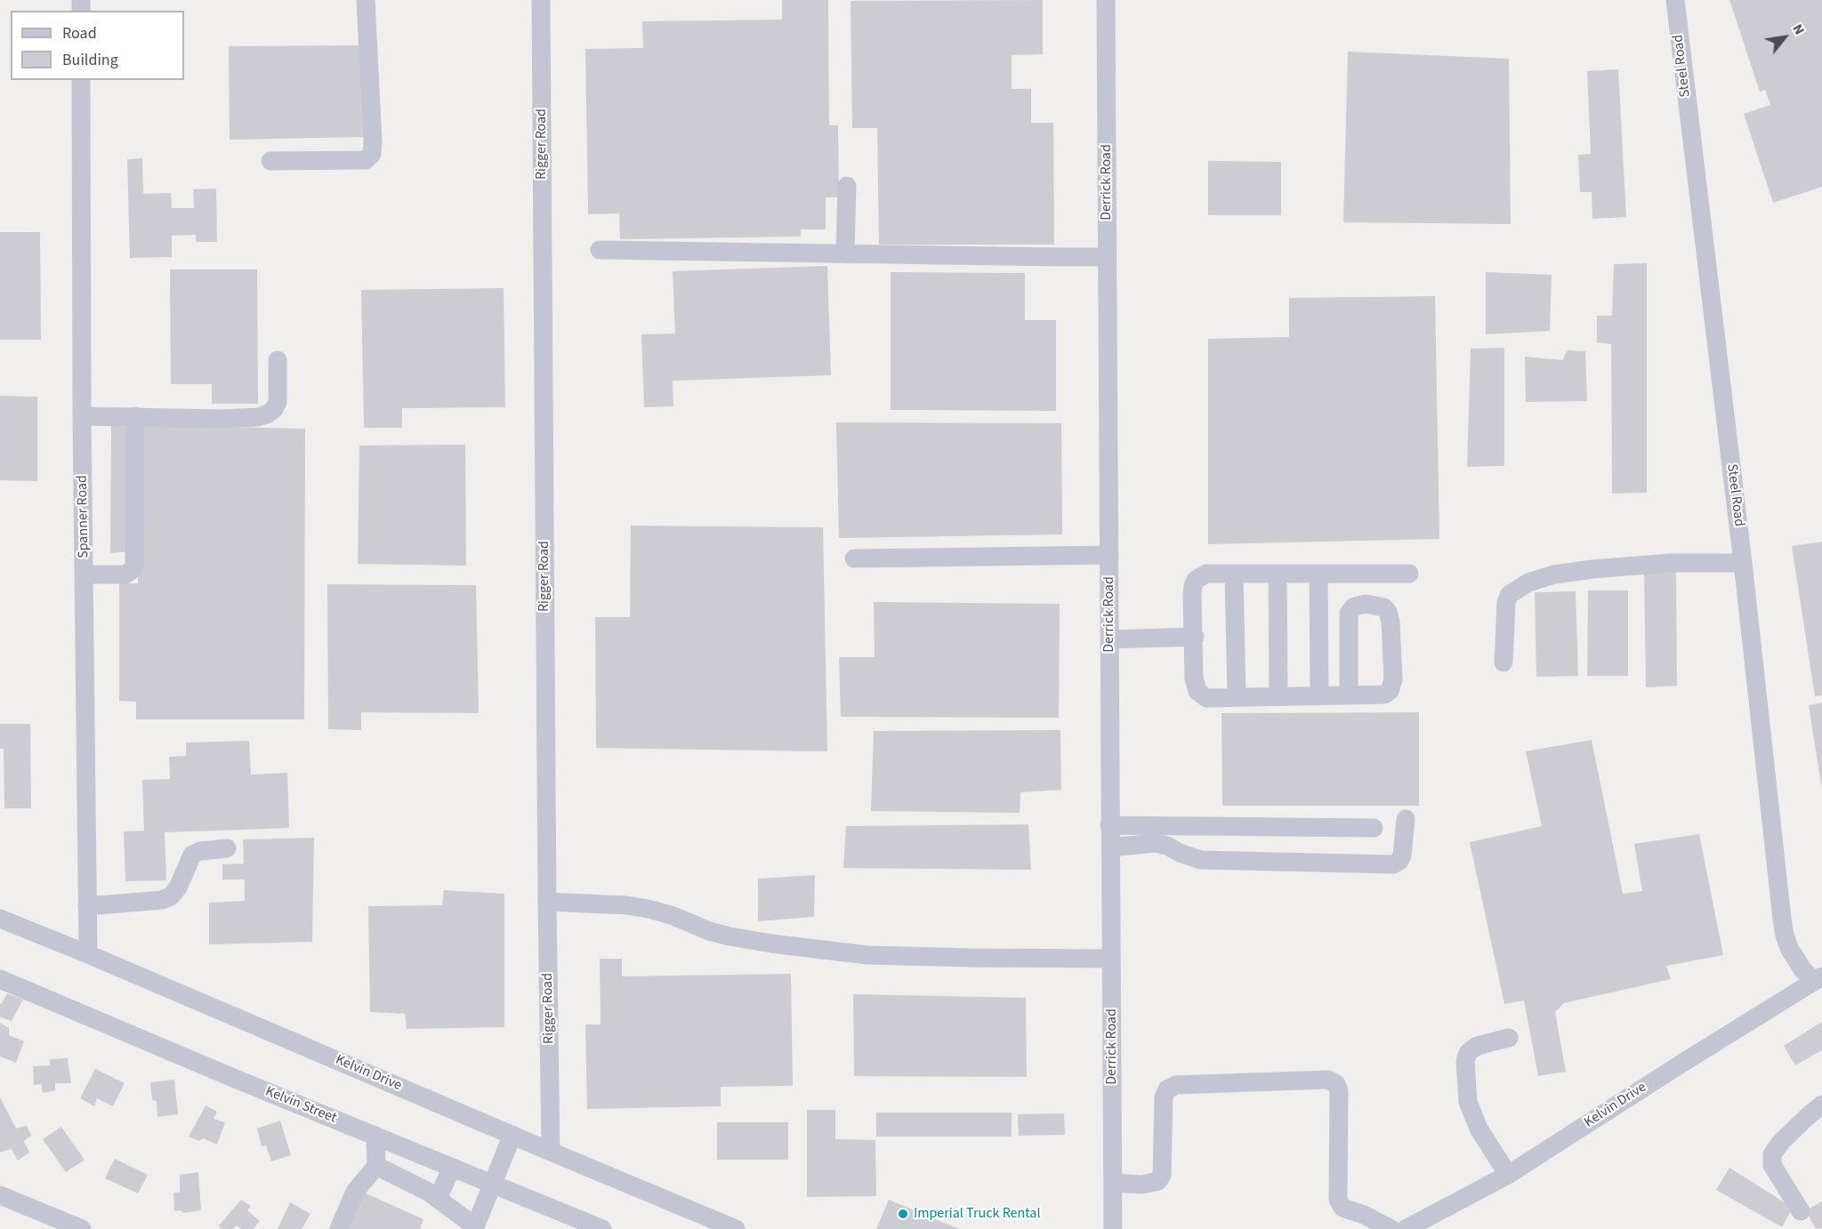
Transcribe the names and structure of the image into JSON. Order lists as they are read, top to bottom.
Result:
{
  "streets": {
    "street": [
      "Steel Road",
      "Rigger Road",
      "Derrick Road",
      "Spanner Road",
      "Kelvin Drive",
      "Kelvin Street"
    ]
  },
  "crossings": [
    ["Steel Road", "Kelvin Drive"],
    ["Rigger Road", "Kelvin Drive"],
    ["Spanner Road", "Kelvin Drive"]
  ],
  "places": ["Imperial Truck Rental"],
  "legend": ["Road", "Building"],
  "north": "top right"
}
